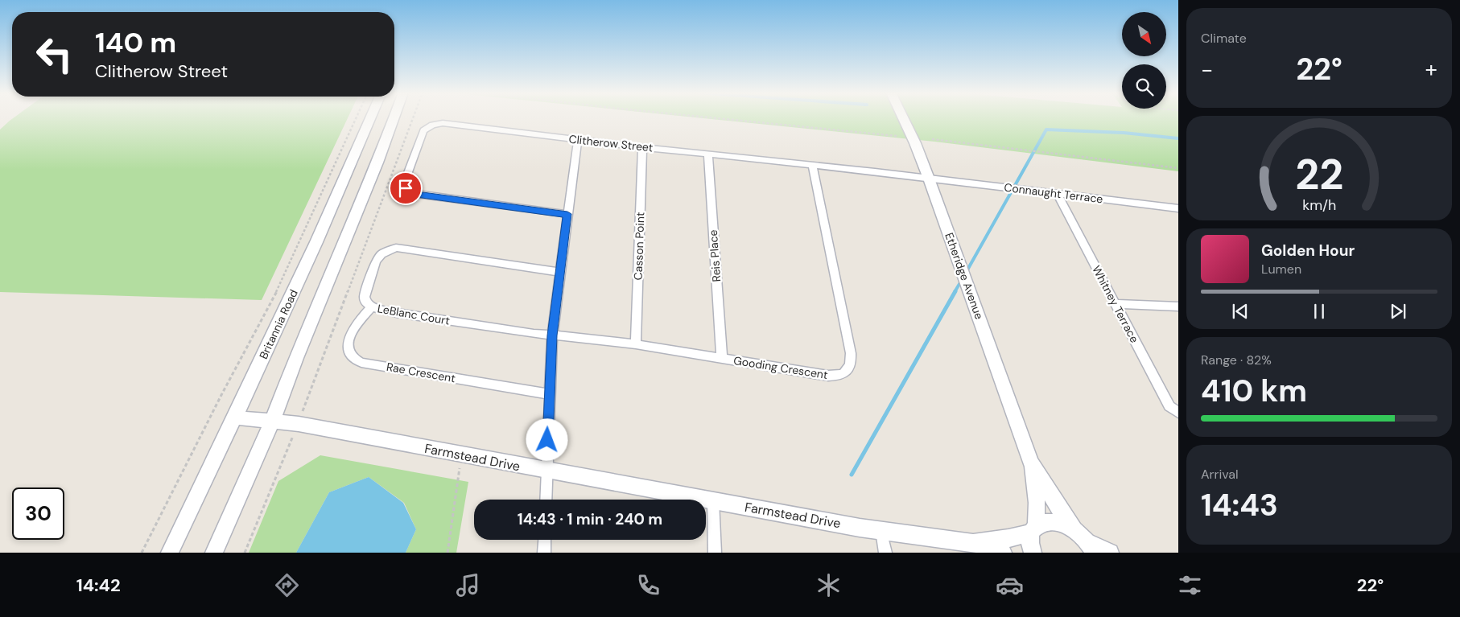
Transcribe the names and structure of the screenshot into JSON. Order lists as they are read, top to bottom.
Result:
{
  "streets": {
    "street": [
      "Clitherow Street",
      "Connaught Terrace",
      "Casson Point",
      "Reis Place",
      "Etheridge Avenue",
      "Whitney Terrace",
      "LeBlanc Court",
      "Britannia Road",
      "Gooding Crescent",
      "Rae Crescent",
      "Farmstead Drive"
    ]
  },
  "crossings": [
    ["Clitherow Street", "Connaught Terrace"],
    ["Clitherow Street", "Casson Point"],
    ["Clitherow Street", "Reis Place"],
    ["Clitherow Street", "Etheridge Avenue"],
    ["Clitherow Street", "Gooding Crescent"],
    ["Connaught Terrace", "Etheridge Avenue"],
    ["Connaught Terrace", "Whitney Terrace"],
    ["Casson Point", "Gooding Crescent"],
    ["Reis Place", "Gooding Crescent"],
    ["Etheridge Avenue", "Farmstead Drive"],
    ["LeBlanc Court", "Gooding Crescent"],
    ["LeBlanc Court", "Rae Crescent"],
    ["Britannia Road", "Farmstead Drive"]
  ],
  "north": "bottom right",
  "page": {
    "tile": [
      "Climate",
      ["Range · 82%", "410 km"],
      ["Arrival", "14:43"]
    ],
    "turn": ["140 m", "Clitherow Street"],
    "heat": ["−", "22°", "+"],
    "song": ["Golden Hour", "Lumen"],
    "limit": "30",
    "trip": "14:43 · 1 min · 240 m",
    "tabs": ["14:42", "22°"],
    "gauge": ["22", "km/h"]
  }
}
